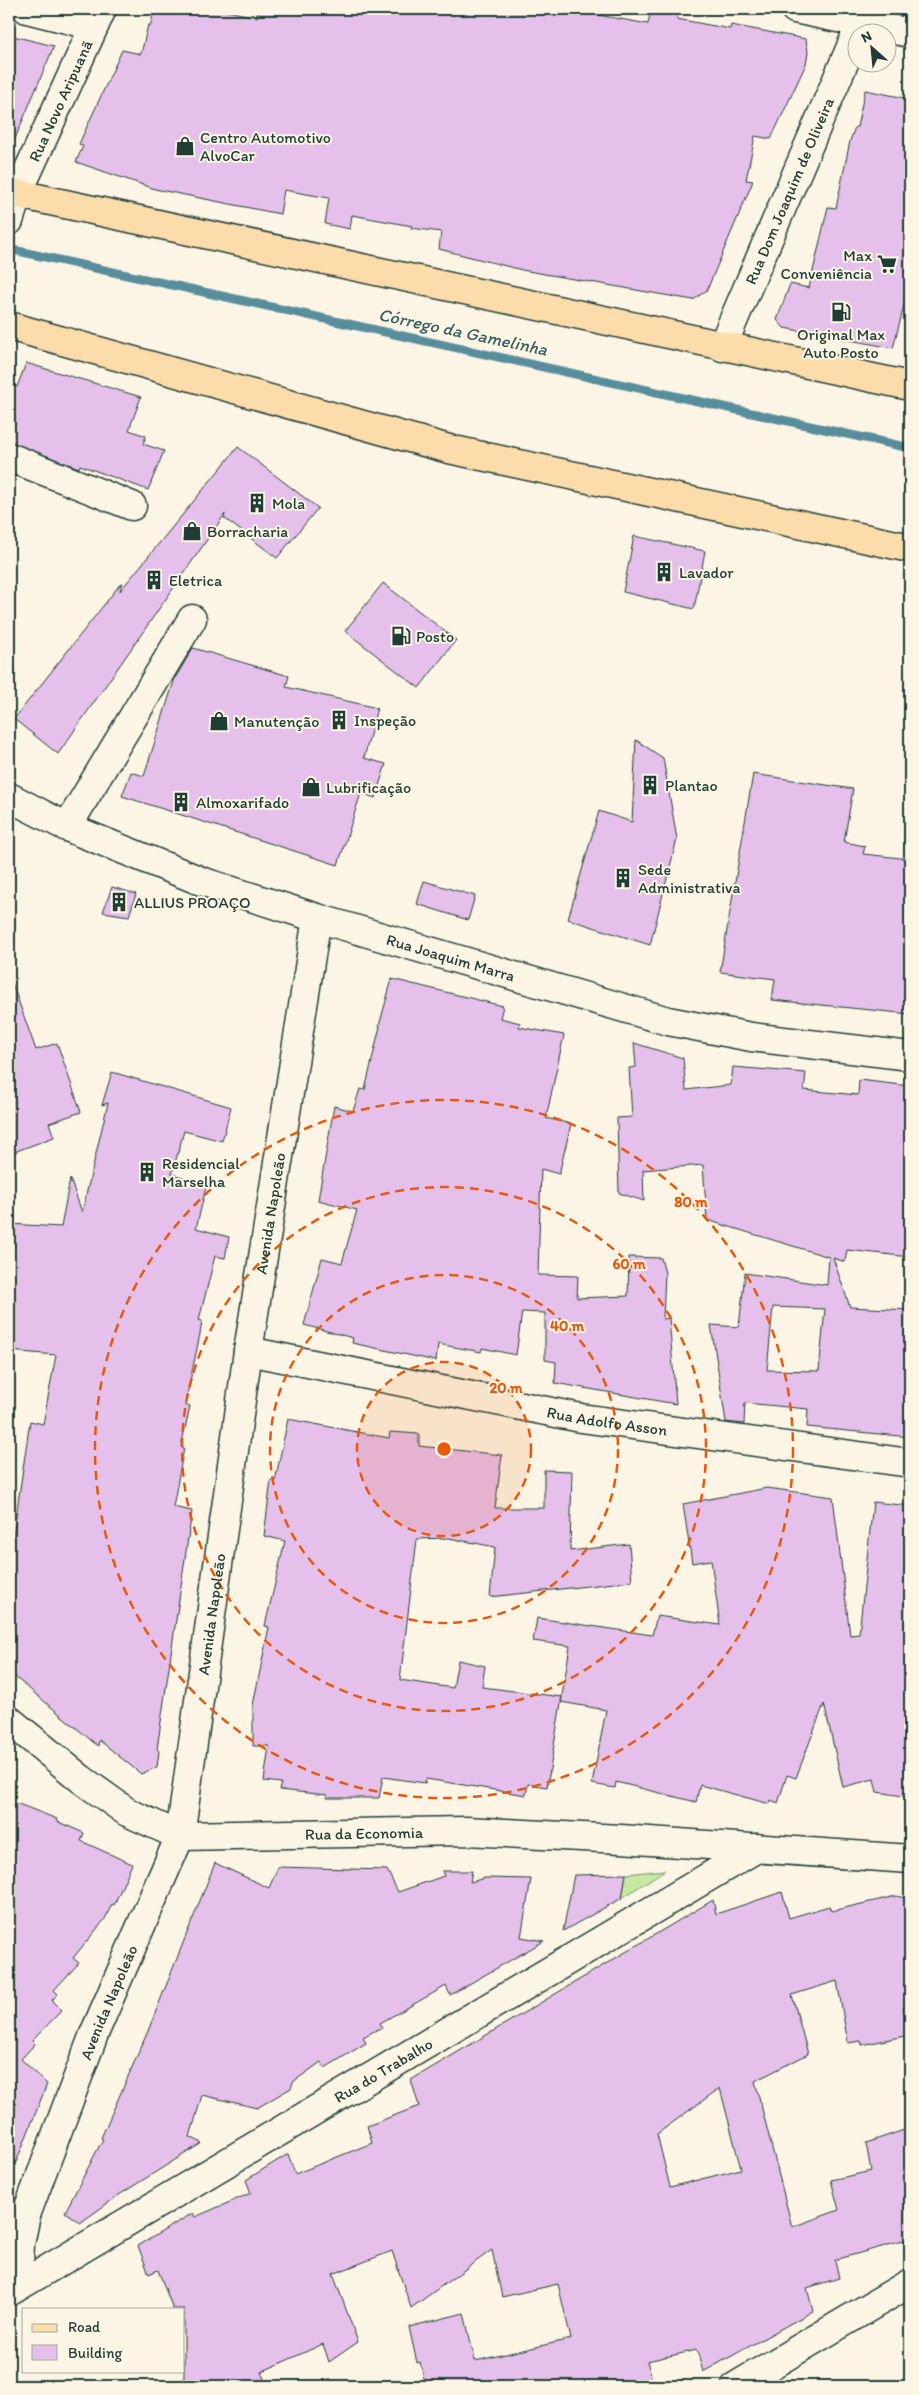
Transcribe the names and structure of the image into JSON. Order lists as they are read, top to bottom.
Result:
{
  "streets": {
    "street": [
      "Rua Novo Aripuanã",
      "Rua Dom Joaquim de Oliveira",
      "Rua Joaquim Marra",
      "Avenida Napoleão",
      "Rua Adolfo Asson",
      "Rua da Economia",
      "Rua do Trabalho"
    ]
  },
  "crossings": [
    ["Rua Joaquim Marra", "Avenida Napoleão"],
    ["Avenida Napoleão", "Rua Adolfo Asson"],
    ["Avenida Napoleão", "Rua da Economia"],
    ["Avenida Napoleão", "Rua do Trabalho"],
    ["Rua da Economia", "Rua do Trabalho"]
  ],
  "water": ["Córrego da Gamelinha"],
  "places": {
    "shop": [
      "Centro Automotivo AlvoCar",
      "Borracharia",
      "Manutenção",
      "Lubrificação"
    ],
    "supermarket": ["Max Conveniência"],
    "fuel station": ["Original Max Auto Posto", "Posto"],
    "building": [
      "Mola",
      "Lavador",
      "Eletrica",
      "Inspeção",
      "Plantao",
      "Almoxarifado",
      "Sede Administrativa",
      "ALLIUS PROAÇO",
      "Residencial Marselha"
    ]
  },
  "legend": ["Road", "Building"],
  "north": "top left",
  "rings": [
    "80 m",
    "60 m",
    "40 m",
    "20 m"
  ]
}
